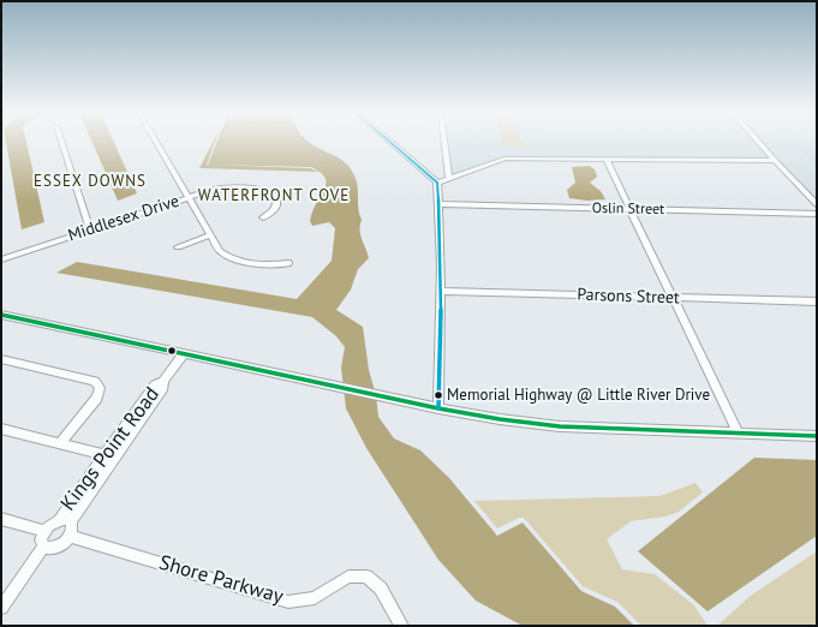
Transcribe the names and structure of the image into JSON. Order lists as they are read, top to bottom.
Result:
{
  "streets": {
    "street": [
      "Oslin Street",
      "Middlesex Drive",
      "Parsons Street",
      "Kings Point Road",
      "Shore Parkway"
    ]
  },
  "districts": ["ESSEX DOWNS", "WATERFRONT COVE"],
  "places": ["Memorial Highway @ Little River Drive"]
}
